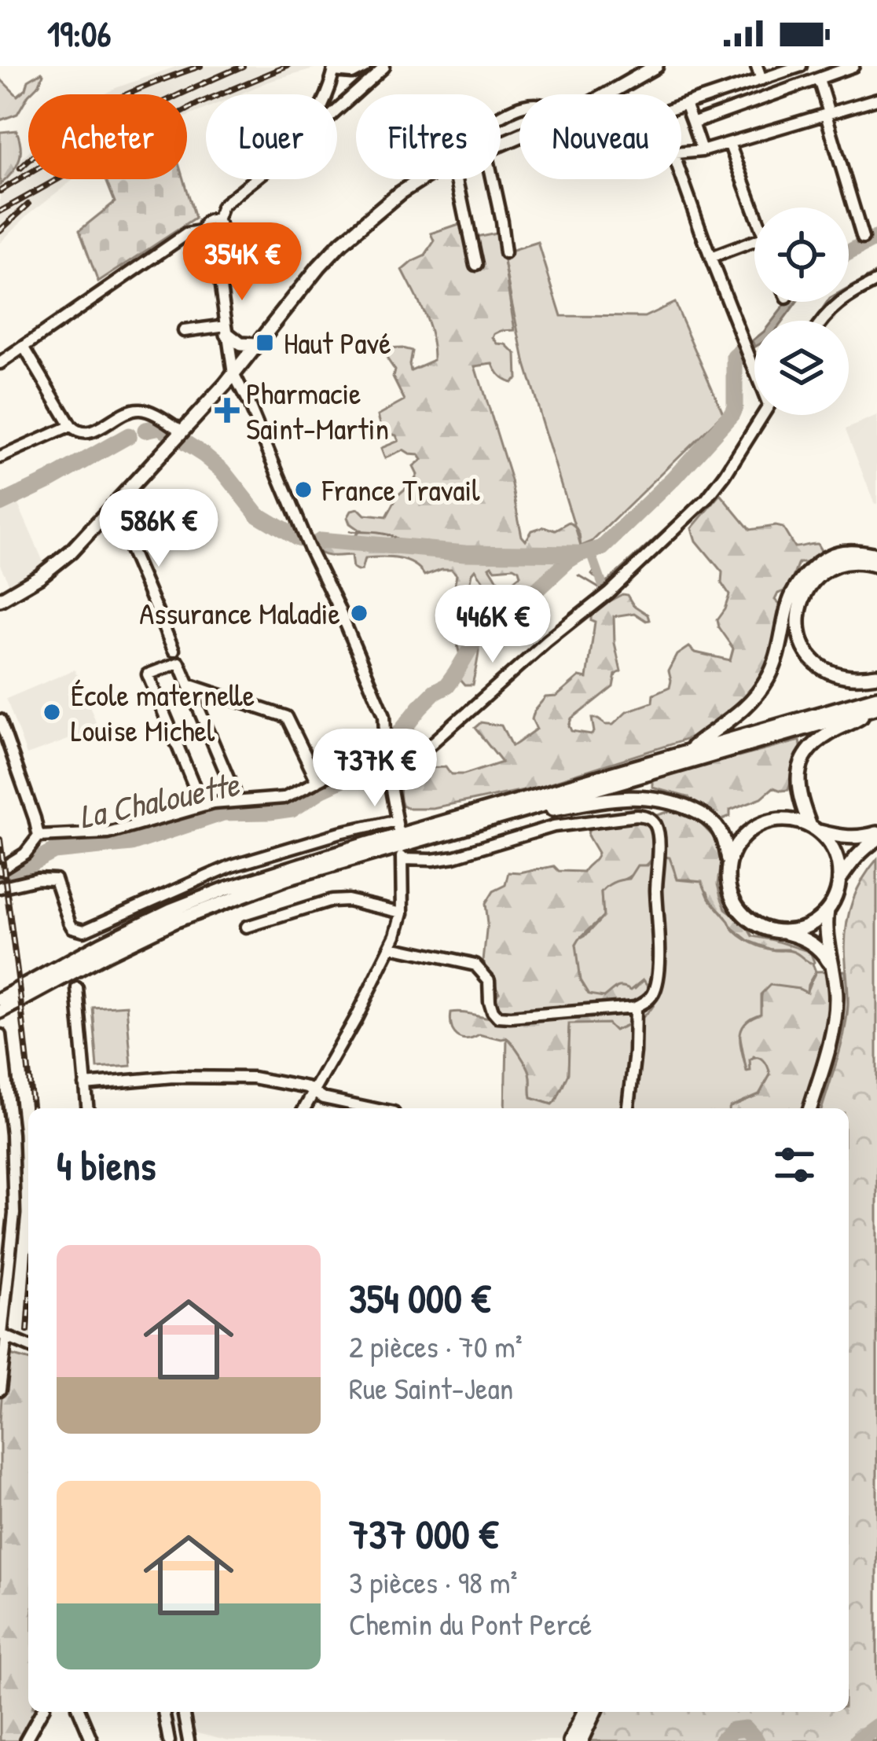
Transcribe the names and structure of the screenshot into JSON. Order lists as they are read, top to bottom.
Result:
{
  "water": ["La Chalouette"],
  "places": {
    "transit": ["Haut Pavé"],
    "health": ["Pharmacie Saint-Martin"],
    "other": ["France Travail", "Assurance Maladie", "École maternelle Louise Michel"]
  },
  "page": {
    "status": "19:06",
    "chip": [
      "Acheter",
      "Louer",
      "Filtres",
      "Nouveau"
    ],
    "price": [
      "354K €",
      "586K €",
      "446K €",
      "737K €"
    ],
    "heading": "4 biens",
    "list": [
      {
        "name": "354 000 €",
        "note": "2 pièces · 70 m² · Rue Saint-Jean"
      },
      {
        "name": "737 000 €",
        "note": "3 pièces · 98 m² · Chemin du Pont Percé"
      }
    ]
  }
}
